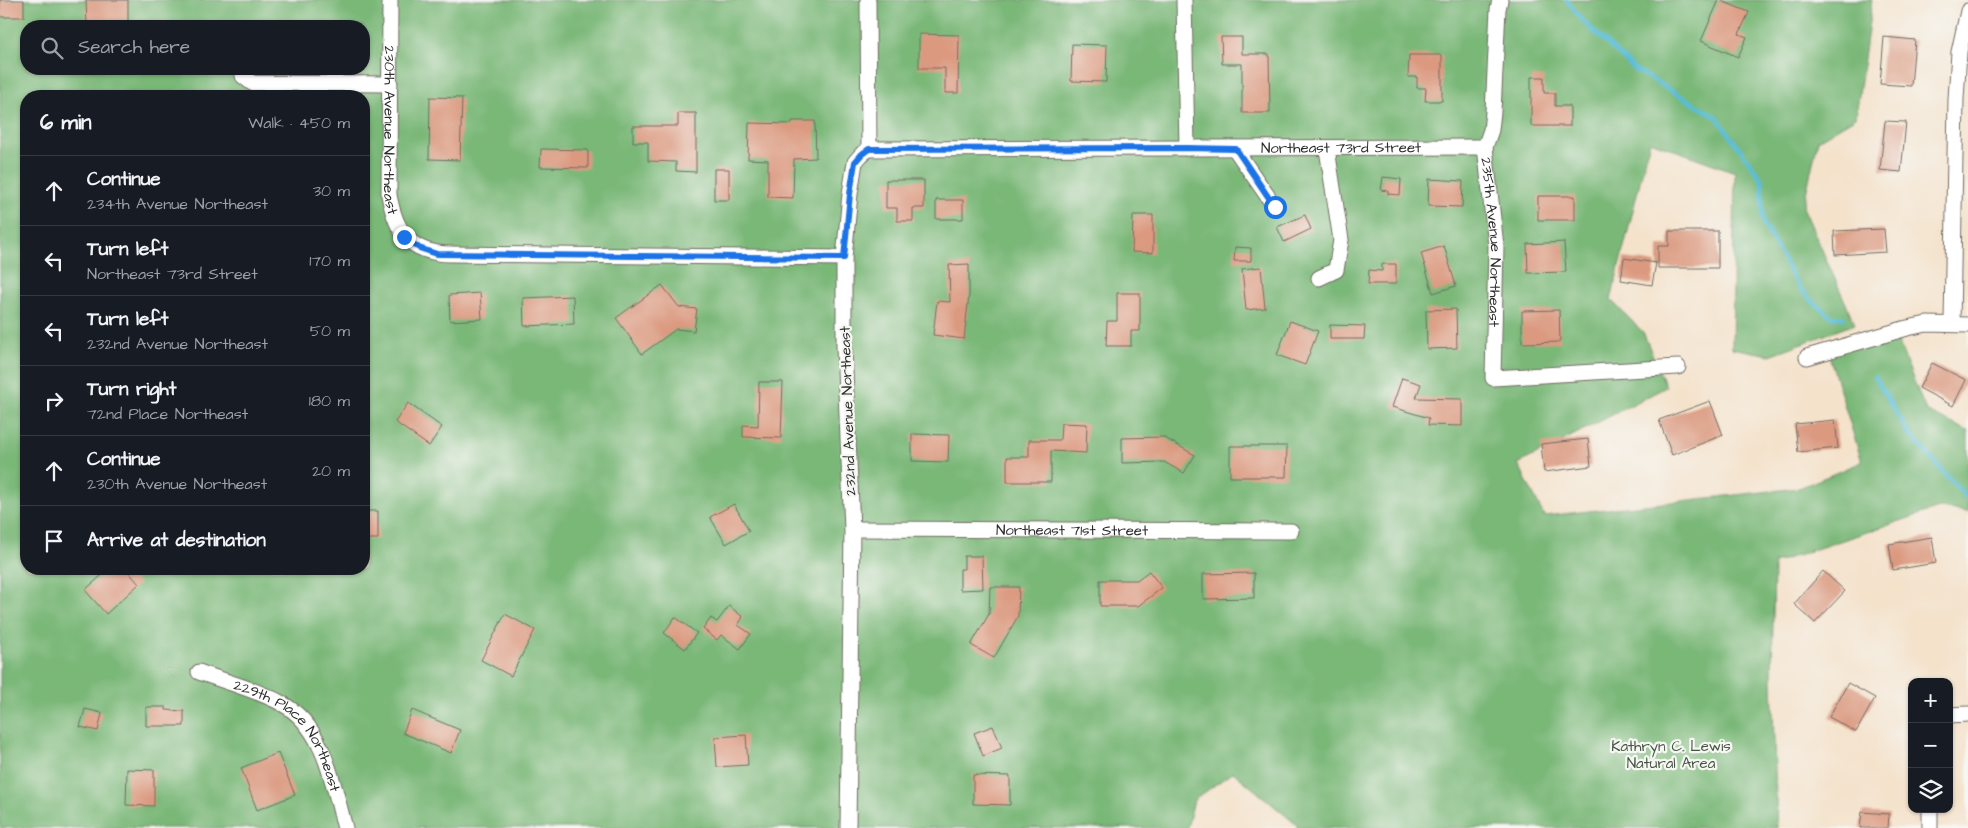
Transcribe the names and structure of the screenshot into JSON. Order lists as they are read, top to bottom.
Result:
{
  "streets": {
    "street": [
      "230th Avenue Northeast",
      "Northeast 73rd Street",
      "235th Avenue Northeast",
      "232nd Avenue Northeast",
      "Northeast 71st Street",
      "229th Place Northeast"
    ]
  },
  "crossings": [
    ["230th Avenue Northeast", "232nd Avenue Northeast"],
    ["Northeast 73rd Street", "235th Avenue Northeast"],
    ["Northeast 73rd Street", "232nd Avenue Northeast"],
    ["232nd Avenue Northeast", "Northeast 71st Street"]
  ],
  "parks": ["Kathryn C. Lewis Natural Area"],
  "page": {
    "search": "Search here",
    "heading": ["6 min", "Walk · 450 m"],
    "list": [
      ["Continue", "234th Avenue Northeast", "30 m"],
      ["Turn left", "Northeast 73rd Street", "170 m"],
      ["Turn left", "232nd Avenue Northeast", "50 m"],
      ["Turn right", "72nd Place Northeast", "180 m"],
      ["Continue", "230th Avenue Northeast", "20 m"],
      "Arrive at destination"
    ],
    "map_buttons": ["+", "−"]
  }
}
